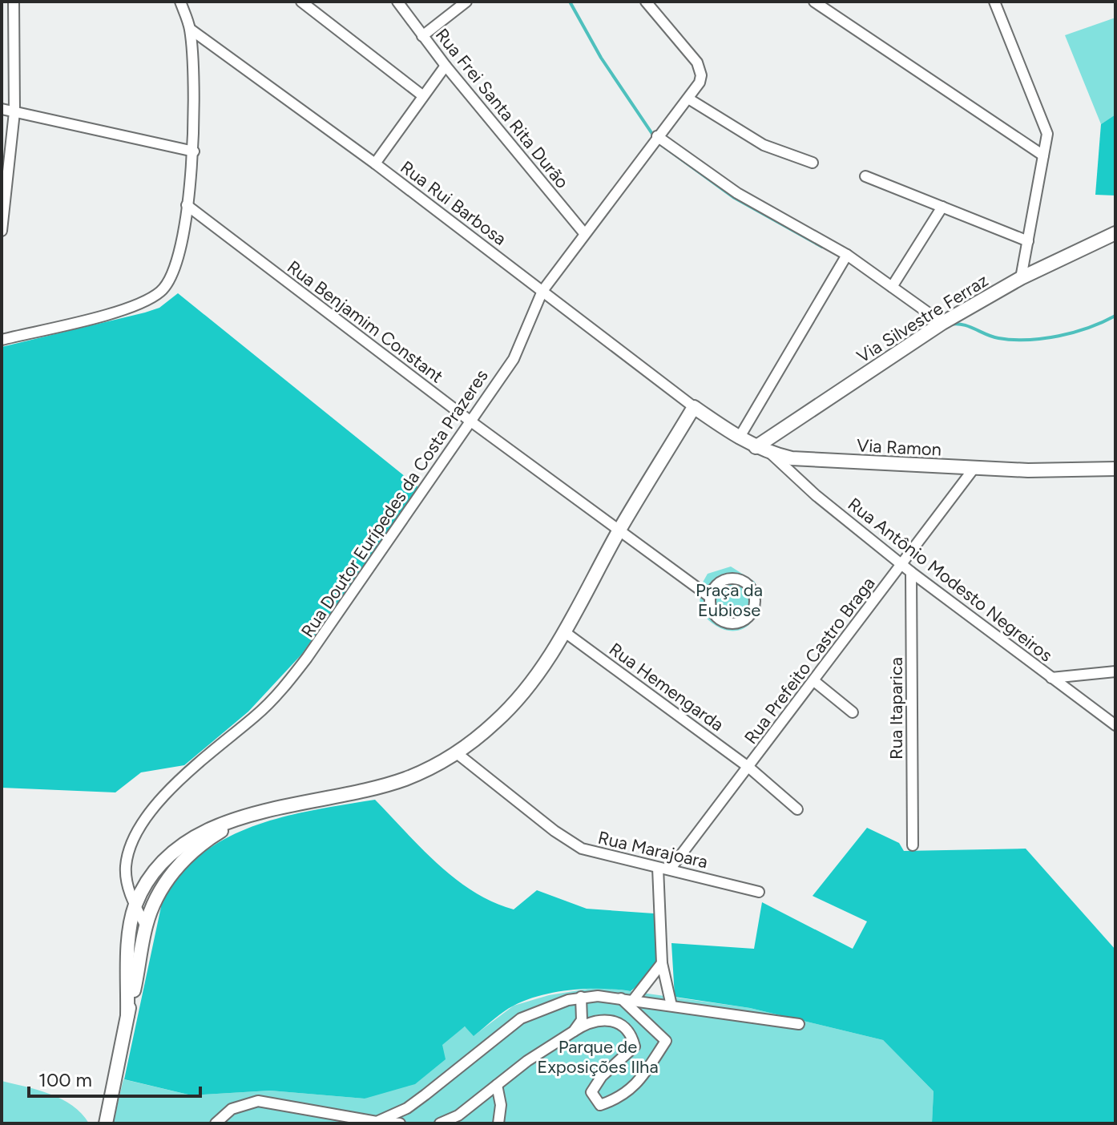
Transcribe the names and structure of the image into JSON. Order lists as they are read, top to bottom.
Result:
{
  "streets": {
    "main road": ["Via Silvestre Ferraz", "Via Ramon"],
    "street": [
      "Rua Frei Santa Rita Durão",
      "Rua Rui Barbosa",
      "Rua Benjamim Constant",
      "Rua Doutor Eurípedes da Costa Prazeres",
      "Rua Antônio Modesto Negreiros",
      "Rua Prefeito Castro Braga",
      "Rua Hemengarda",
      "Rua Itaparica",
      "Rua Marajoara"
    ]
  },
  "crossings": [
    ["Rua Frei Santa Rita Durão", "Rua Doutor Eurípedes da Costa Prazeres"],
    ["Rua Rui Barbosa", "Via Ramon"],
    ["Rua Rui Barbosa", "Rua Doutor Eurípedes da Costa Prazeres"],
    ["Via Silvestre Ferraz", "Via Ramon"],
    ["Rua Benjamim Constant", "Rua Doutor Eurípedes da Costa Prazeres"],
    ["Via Ramon", "Rua Antônio Modesto Negreiros"],
    ["Via Ramon", "Rua Prefeito Castro Braga"],
    ["Rua Antônio Modesto Negreiros", "Rua Prefeito Castro Braga"],
    ["Rua Antônio Modesto Negreiros", "Rua Itaparica"],
    ["Rua Prefeito Castro Braga", "Rua Hemengarda"],
    ["Rua Prefeito Castro Braga", "Rua Marajoara"]
  ],
  "parks": ["Praça da Eubiose", "Parque de Exposições Ilha"],
  "scale_bar": "100 m"
}
